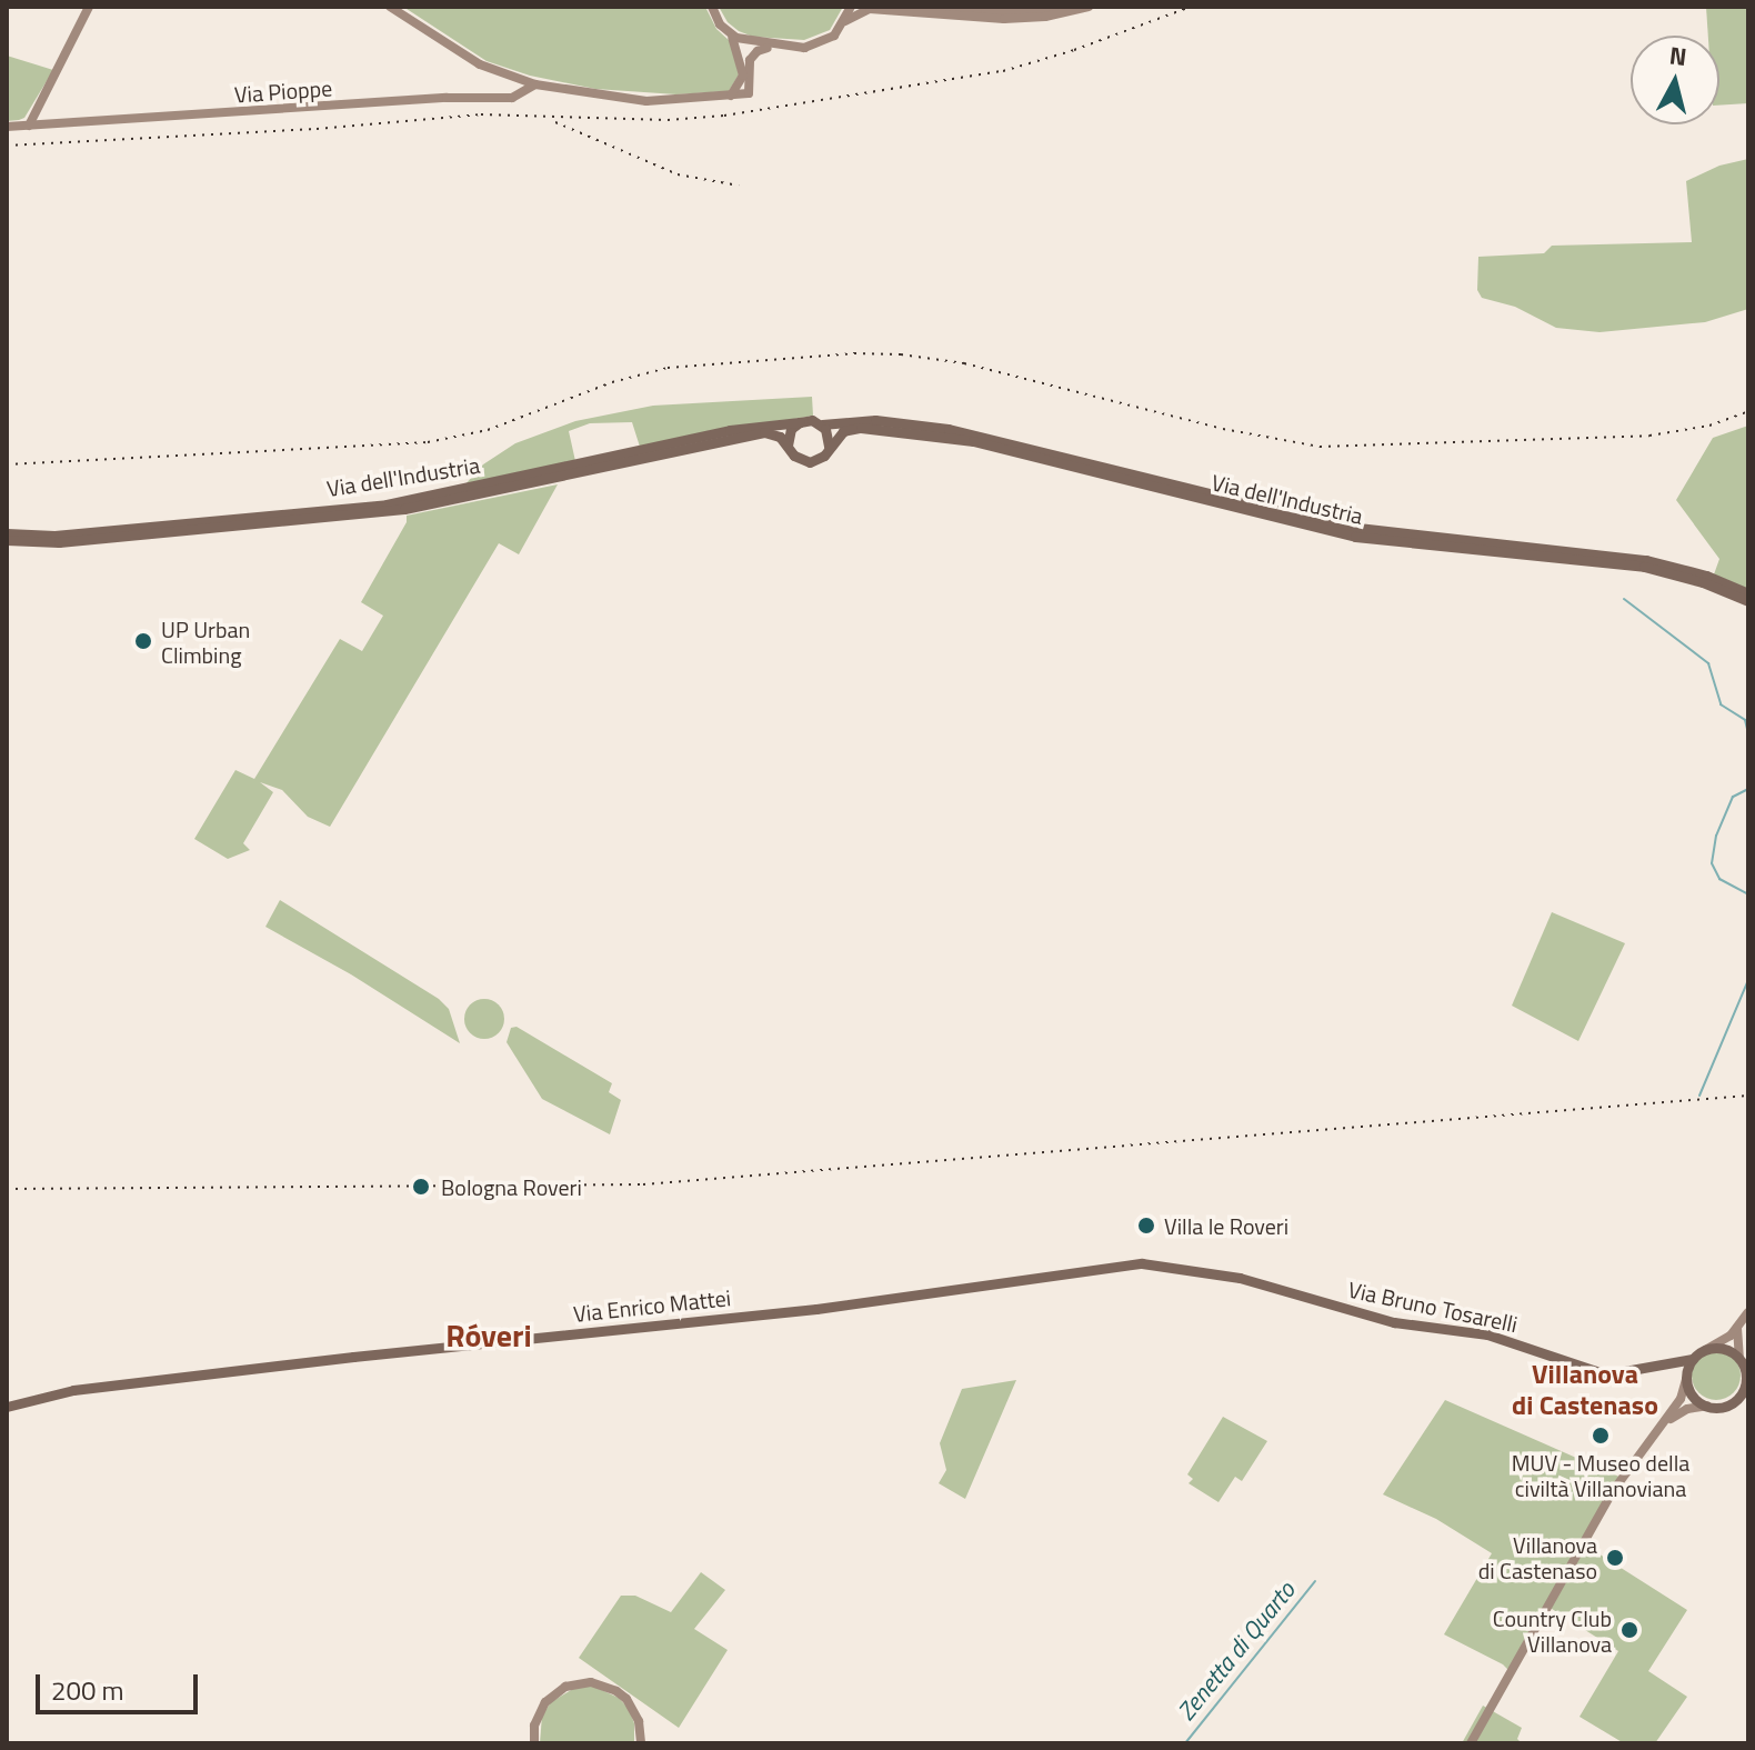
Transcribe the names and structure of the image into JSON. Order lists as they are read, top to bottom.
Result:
{
  "streets": {
    "main road": ["Via dell'Industria", "Via Enrico Mattei", "Via Bruno Tosarelli"],
    "street": ["Via Pioppe"]
  },
  "crossings": [
    ["Via Enrico Mattei", "Via Bruno Tosarelli"]
  ],
  "districts": ["Róveri", "Villanova di Castenaso"],
  "water": ["Zenetta di Quarto"],
  "places": [
    "UP Urban Climbing",
    "Bologna Roveri",
    "Villa le Roveri",
    "MUV - Museo della civiltà Villanoviana",
    "Villanova di Castenaso",
    "Country Club Villanova"
  ],
  "scale_bar": "200 m",
  "north": "top"
}
